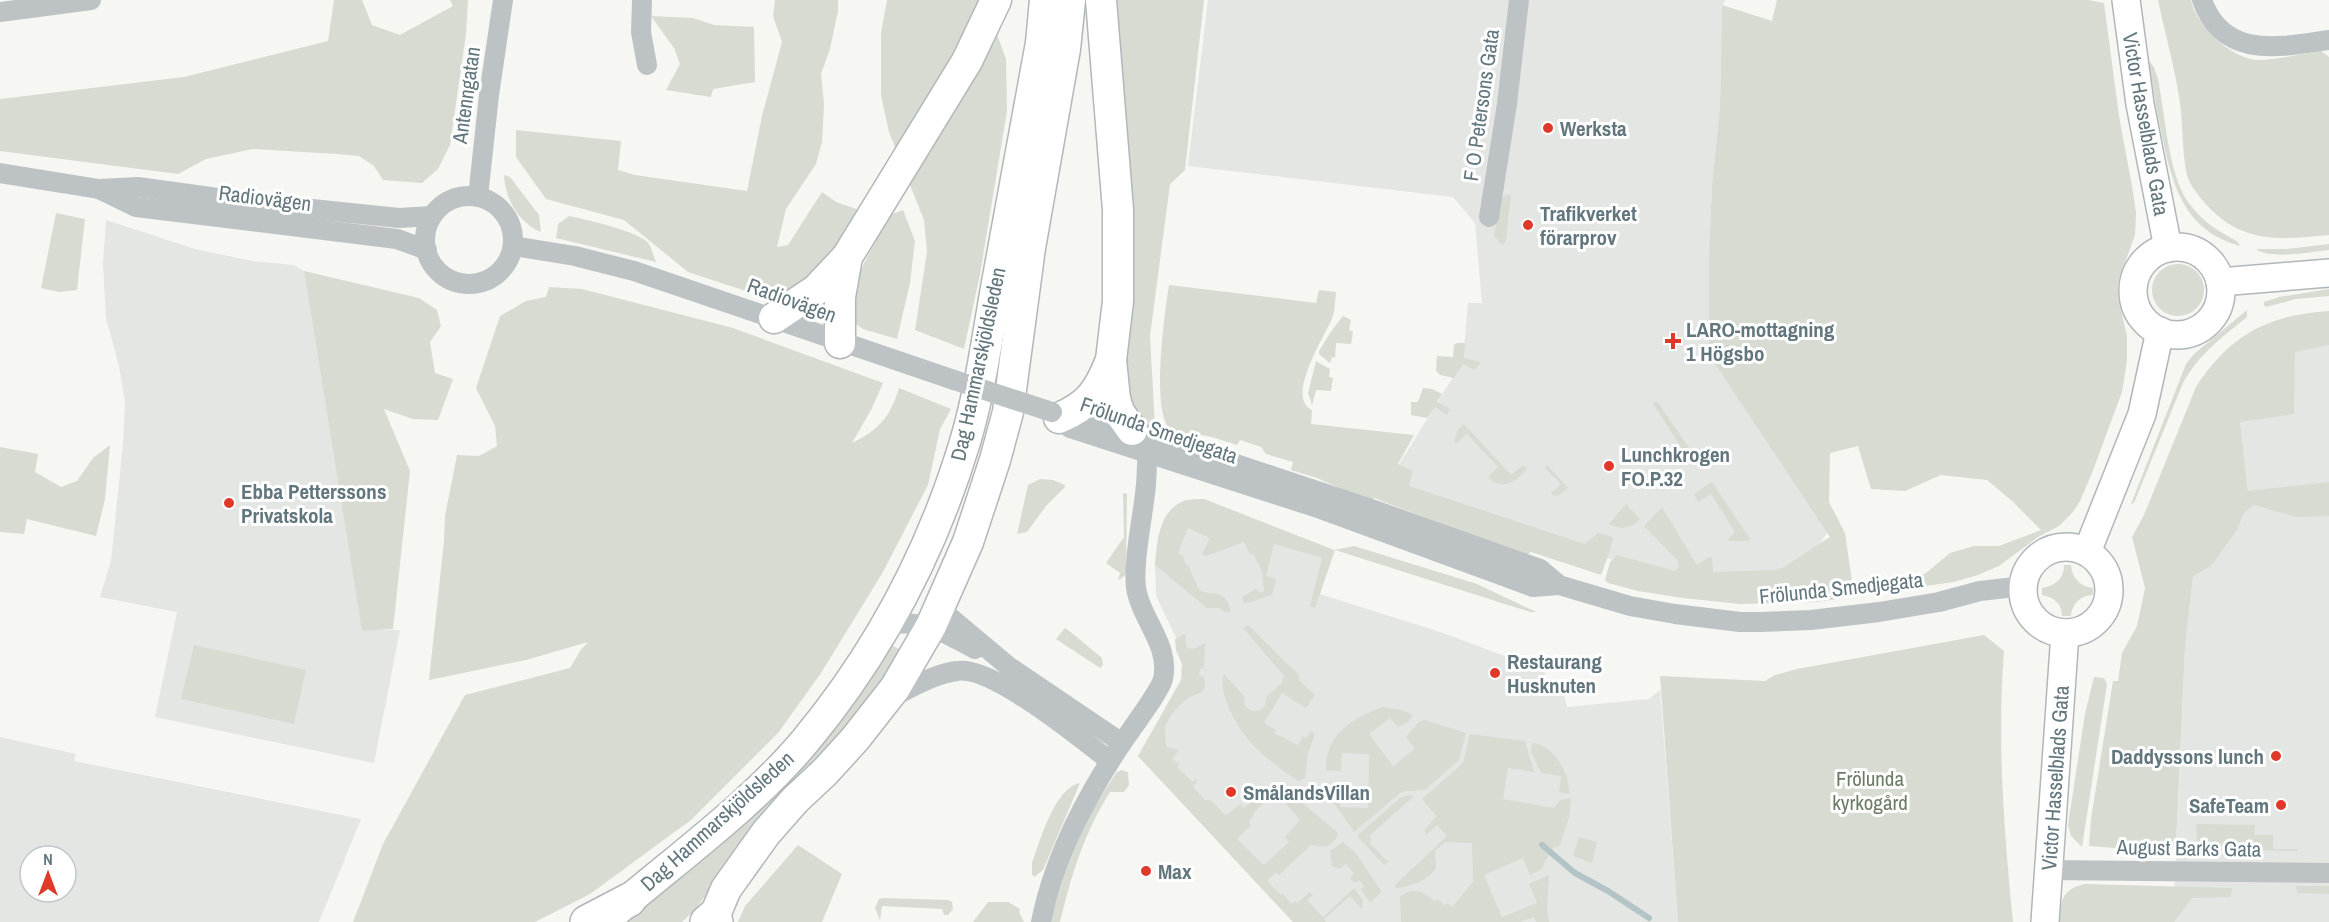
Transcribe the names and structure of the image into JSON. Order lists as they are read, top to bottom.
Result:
{
  "streets": {
    "main road": ["Dag Hammarskjöldsleden"],
    "street": [
      "Antenngatan",
      "F O Petersons Gata",
      "Victor Hasselblads Gata",
      "Radiovägen",
      "Frölunda Smedjegata",
      "August Barks Gata"
    ]
  },
  "crossings": [
    ["Antenngatan", "Radiovägen"],
    ["Victor Hasselblads Gata", "Frölunda Smedjegata"],
    ["Victor Hasselblads Gata", "August Barks Gata"],
    ["Radiovägen", "Frölunda Smedjegata"]
  ],
  "parks": ["Frölunda kyrkogård"],
  "places": {
    "other": [
      "Werksta",
      "Trafikverket förarprov",
      "Lunchkrogen FO.P.32",
      "Ebba Petterssons Privatskola",
      "Restaurang Husknuten",
      "Daddyssons lunch",
      "SmålandsVillan",
      "SafeTeam",
      "Max"
    ],
    "health": ["LARO-mottagning 1 Högsbo"]
  },
  "north": "top"
}
